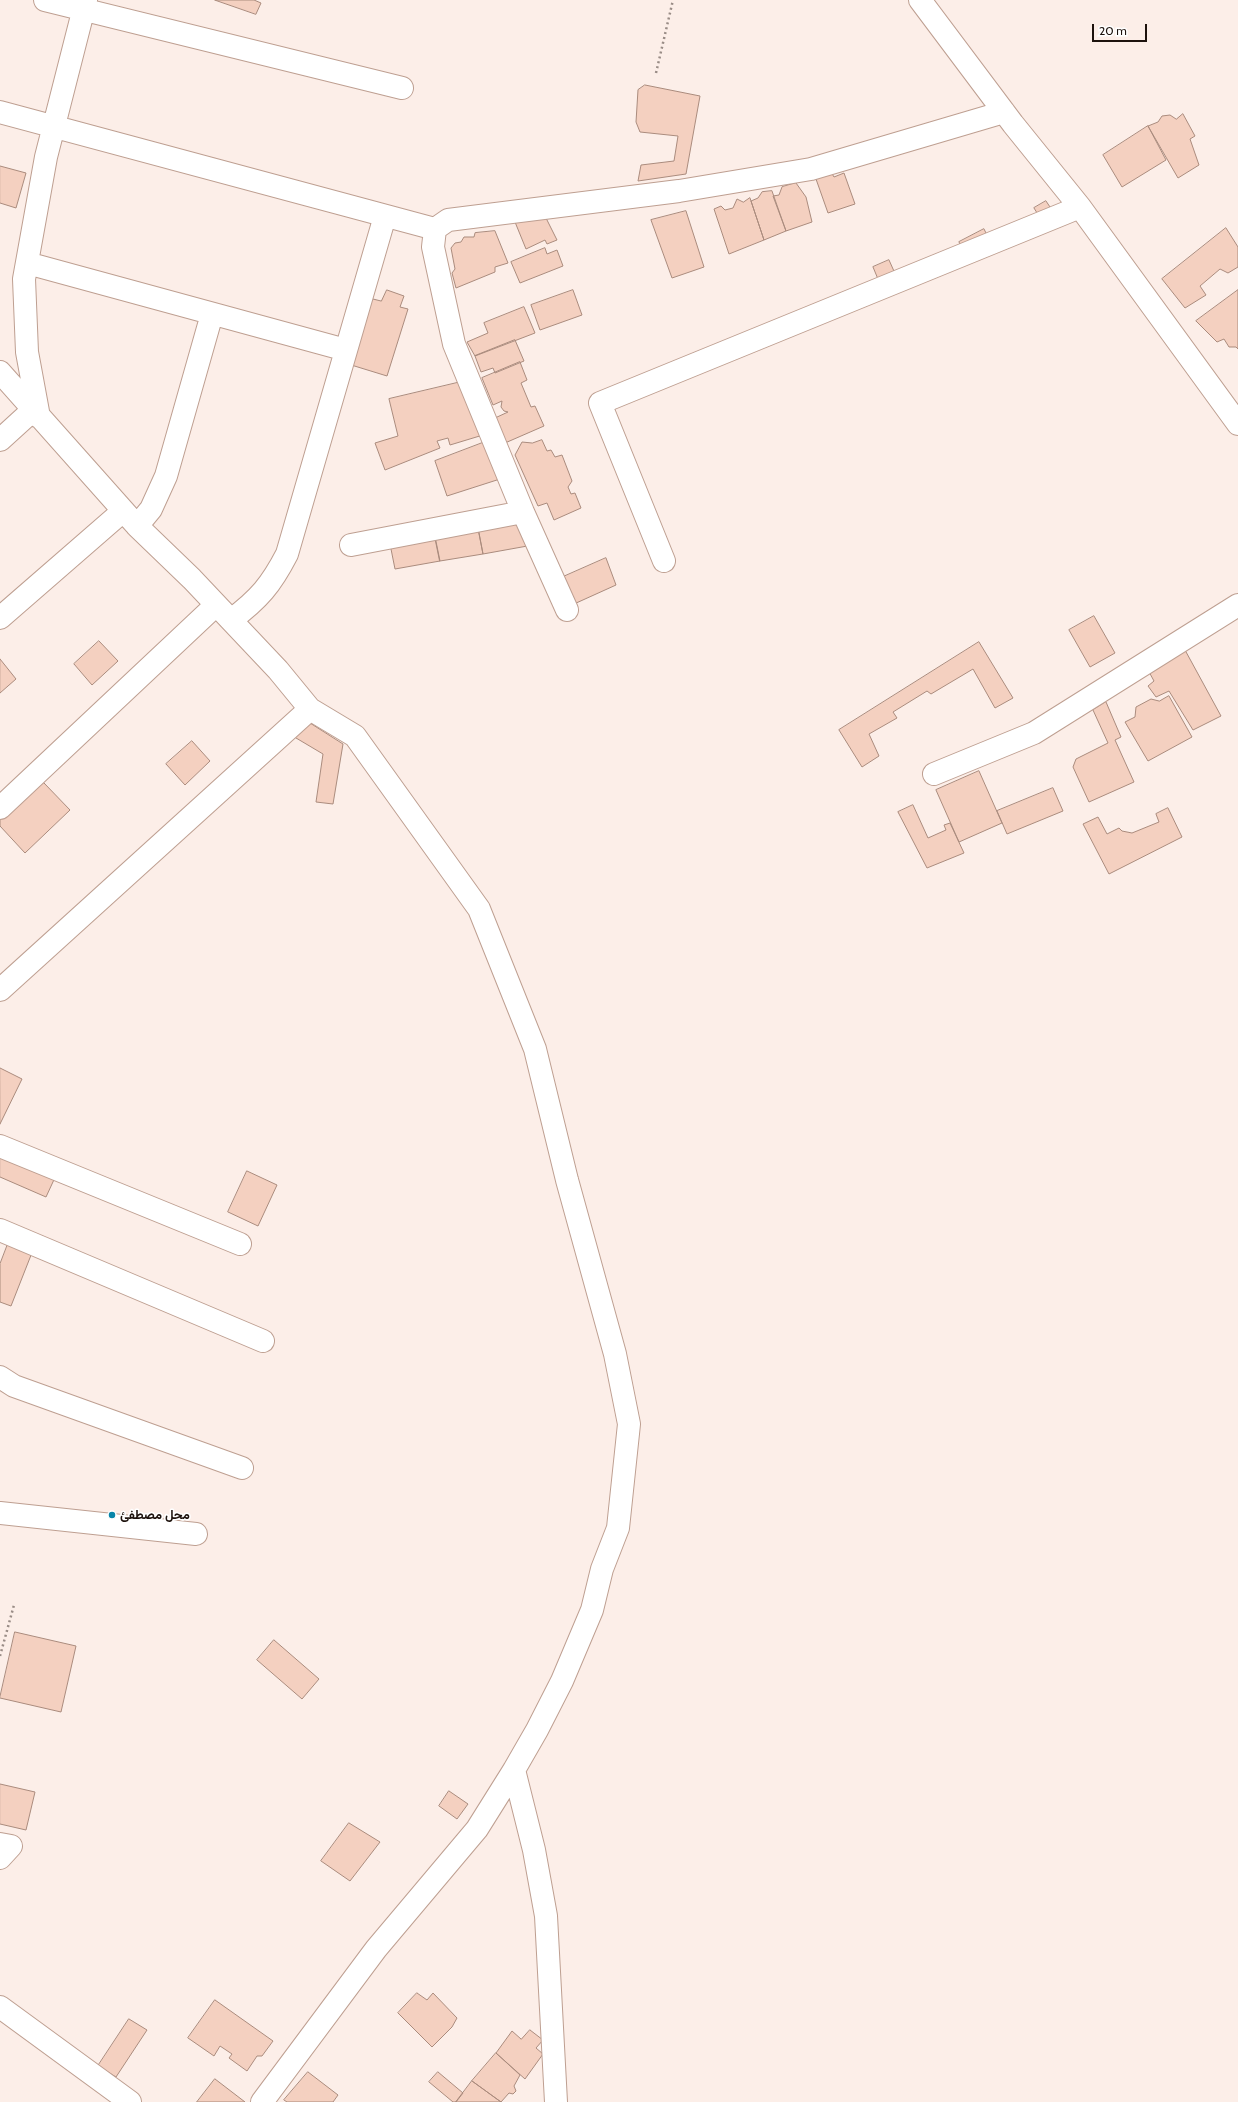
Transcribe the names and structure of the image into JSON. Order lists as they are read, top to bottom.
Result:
{
  "places": ["محل مصطفئ"],
  "scale_bar": "20 m"
}
